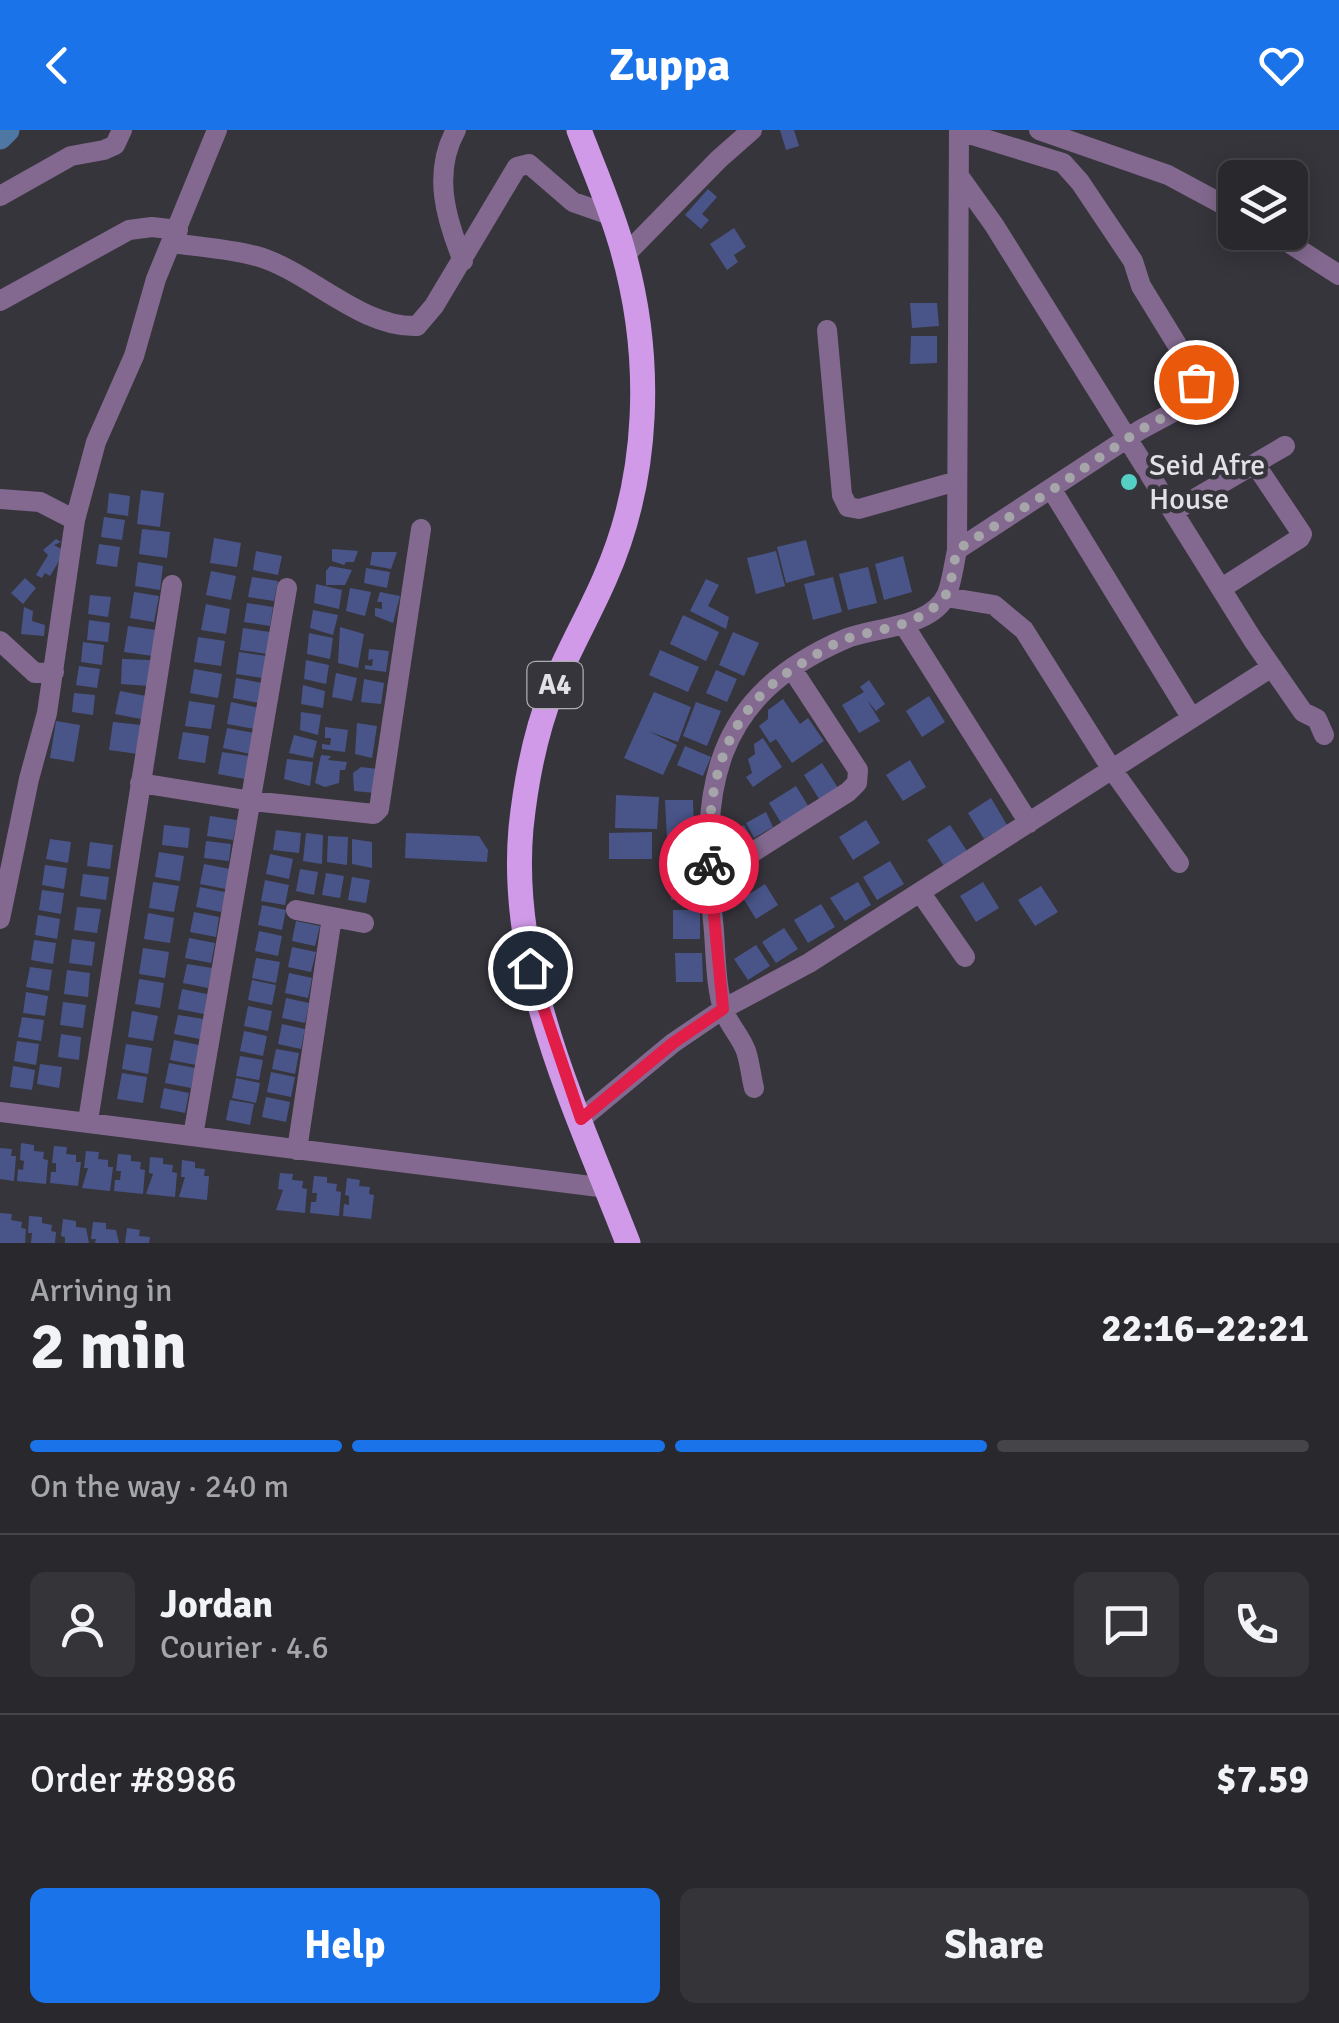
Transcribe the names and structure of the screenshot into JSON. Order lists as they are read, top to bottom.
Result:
{
  "streets": {
    "main road": ["A4"]
  },
  "places": ["Seid Afre House"],
  "page": {
    "header": "Zuppa",
    "heading": ["2 min", "Arriving in", "22:16–22:21"],
    "panel": [
      "Jordan",
      "Courier · 4.6",
      "Order #8986",
      "$7.59"
    ],
    "bar": "On the way · 240 m",
    "buttons": ["Help", "Share"]
  }
}
